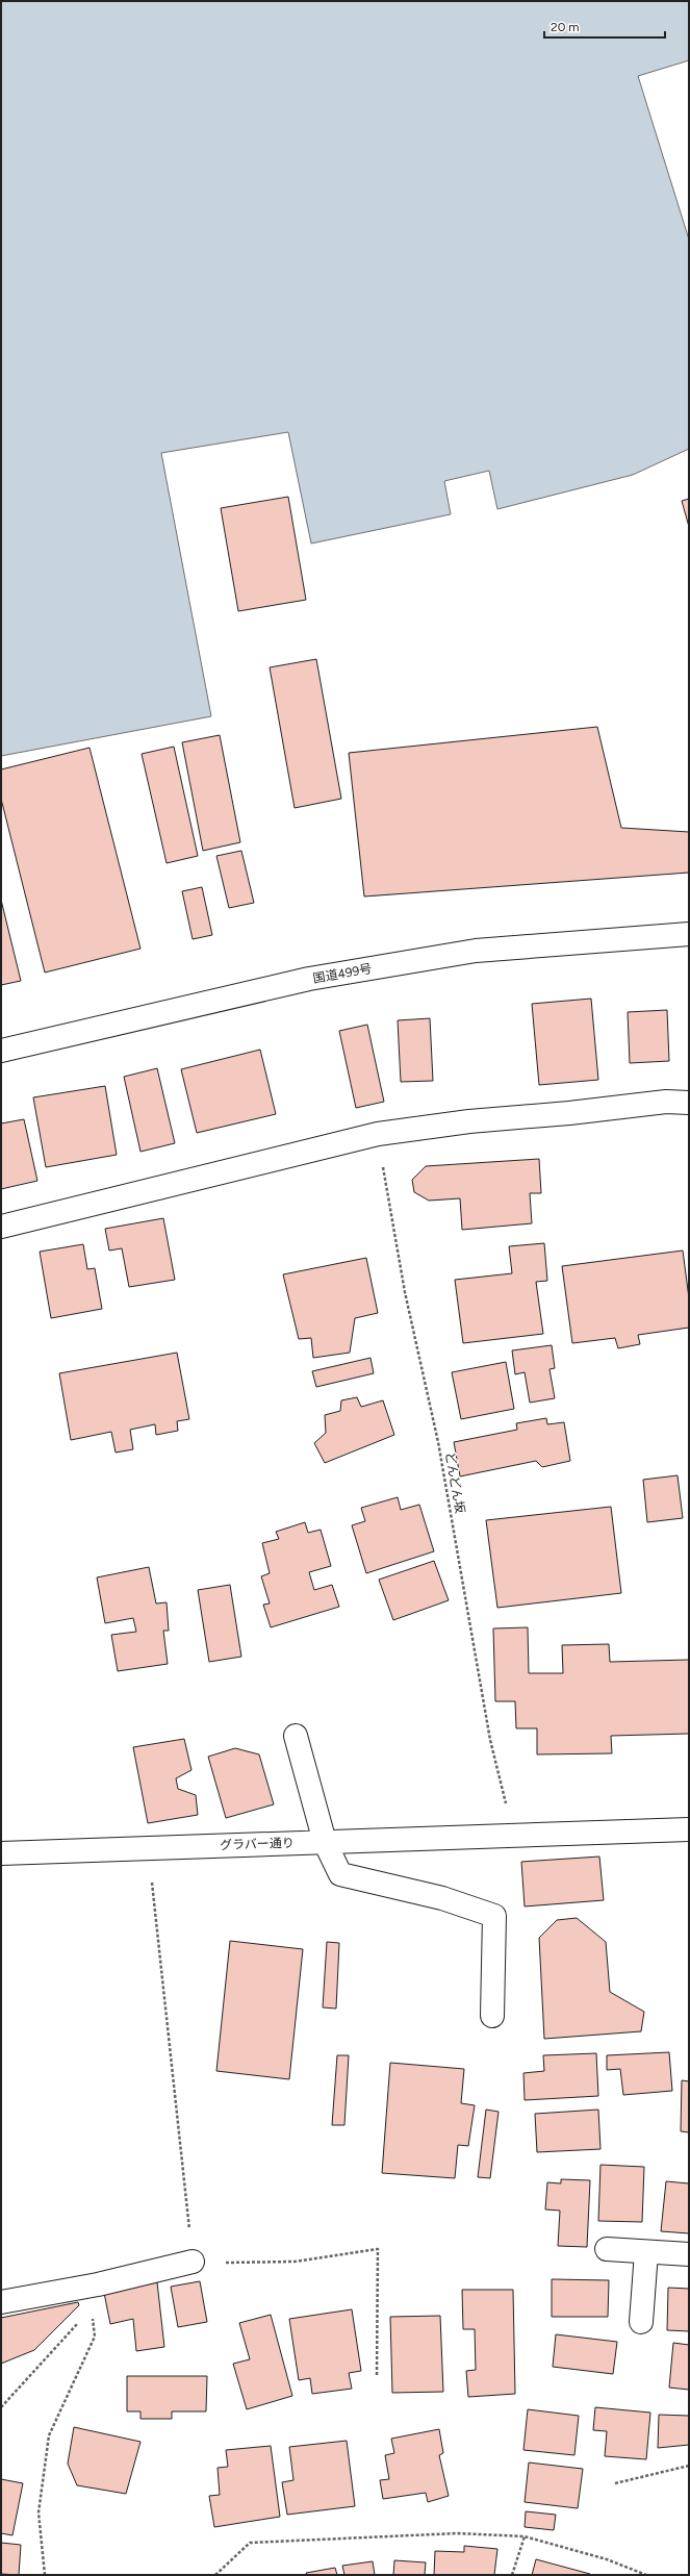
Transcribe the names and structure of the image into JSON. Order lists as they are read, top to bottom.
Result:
{
  "streets": {
    "main road": ["国道499号", "グラバー通り"],
    "path": ["どんどん坂"]
  },
  "crossings": [
    ["どんどん坂", "グラバー通り"]
  ],
  "scale_bar": "20 m"
}
